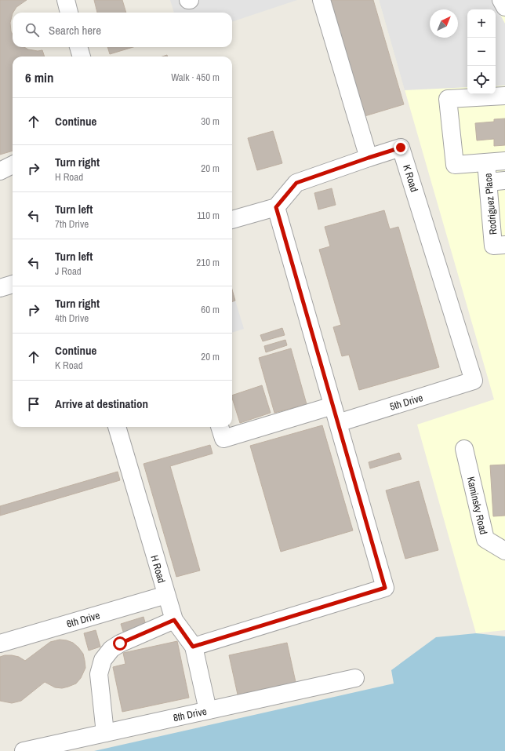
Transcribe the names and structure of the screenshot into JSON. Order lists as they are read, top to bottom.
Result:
{
  "streets": {
    "lane": [
      "K Road",
      "Rodriguez Place",
      "5th Drive",
      "Kaminsky Road",
      "H Road",
      "6th Drive",
      "8th Drive"
    ]
  },
  "crossings": [
    ["K Road", "5th Drive"],
    ["H Road", "6th Drive"],
    ["H Road", "8th Drive"]
  ],
  "north": "top right",
  "page": {
    "map_buttons": ["+", "−"],
    "search": "Search here",
    "heading": ["6 min", "Walk · 450 m"],
    "list": [
      ["Continue", "30 m"],
      ["Turn right", "H Road", "20 m"],
      ["Turn left", "7th Drive", "110 m"],
      ["Turn left", "J Road", "210 m"],
      ["Turn right", "4th Drive", "60 m"],
      ["Continue", "K Road", "20 m"],
      "Arrive at destination"
    ]
  }
}
